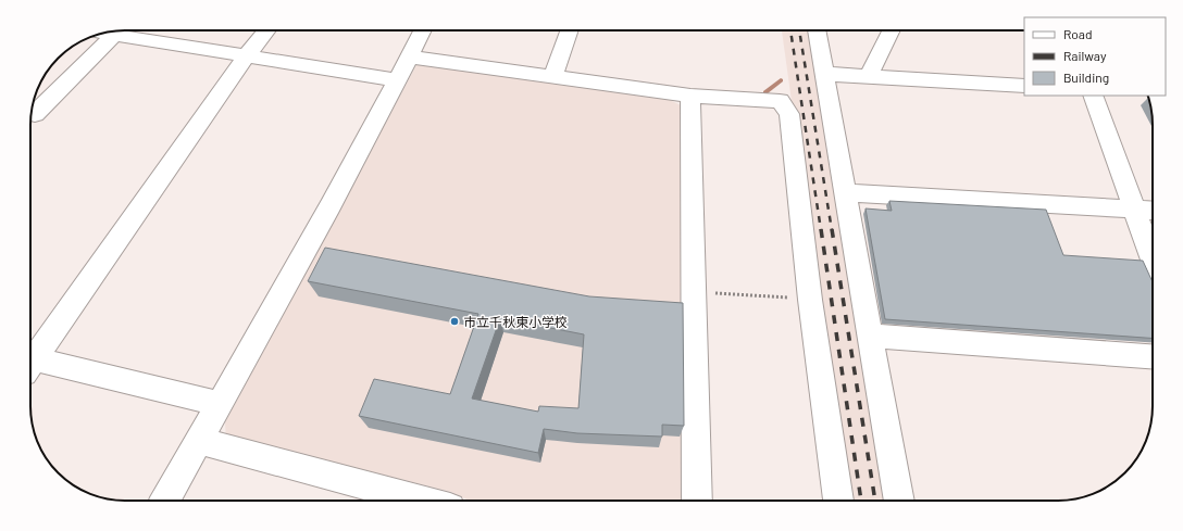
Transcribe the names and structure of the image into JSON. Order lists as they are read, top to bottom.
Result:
{
  "places": ["市立千秋東小学校"],
  "legend": ["Road", "Railway", "Building"]
}
